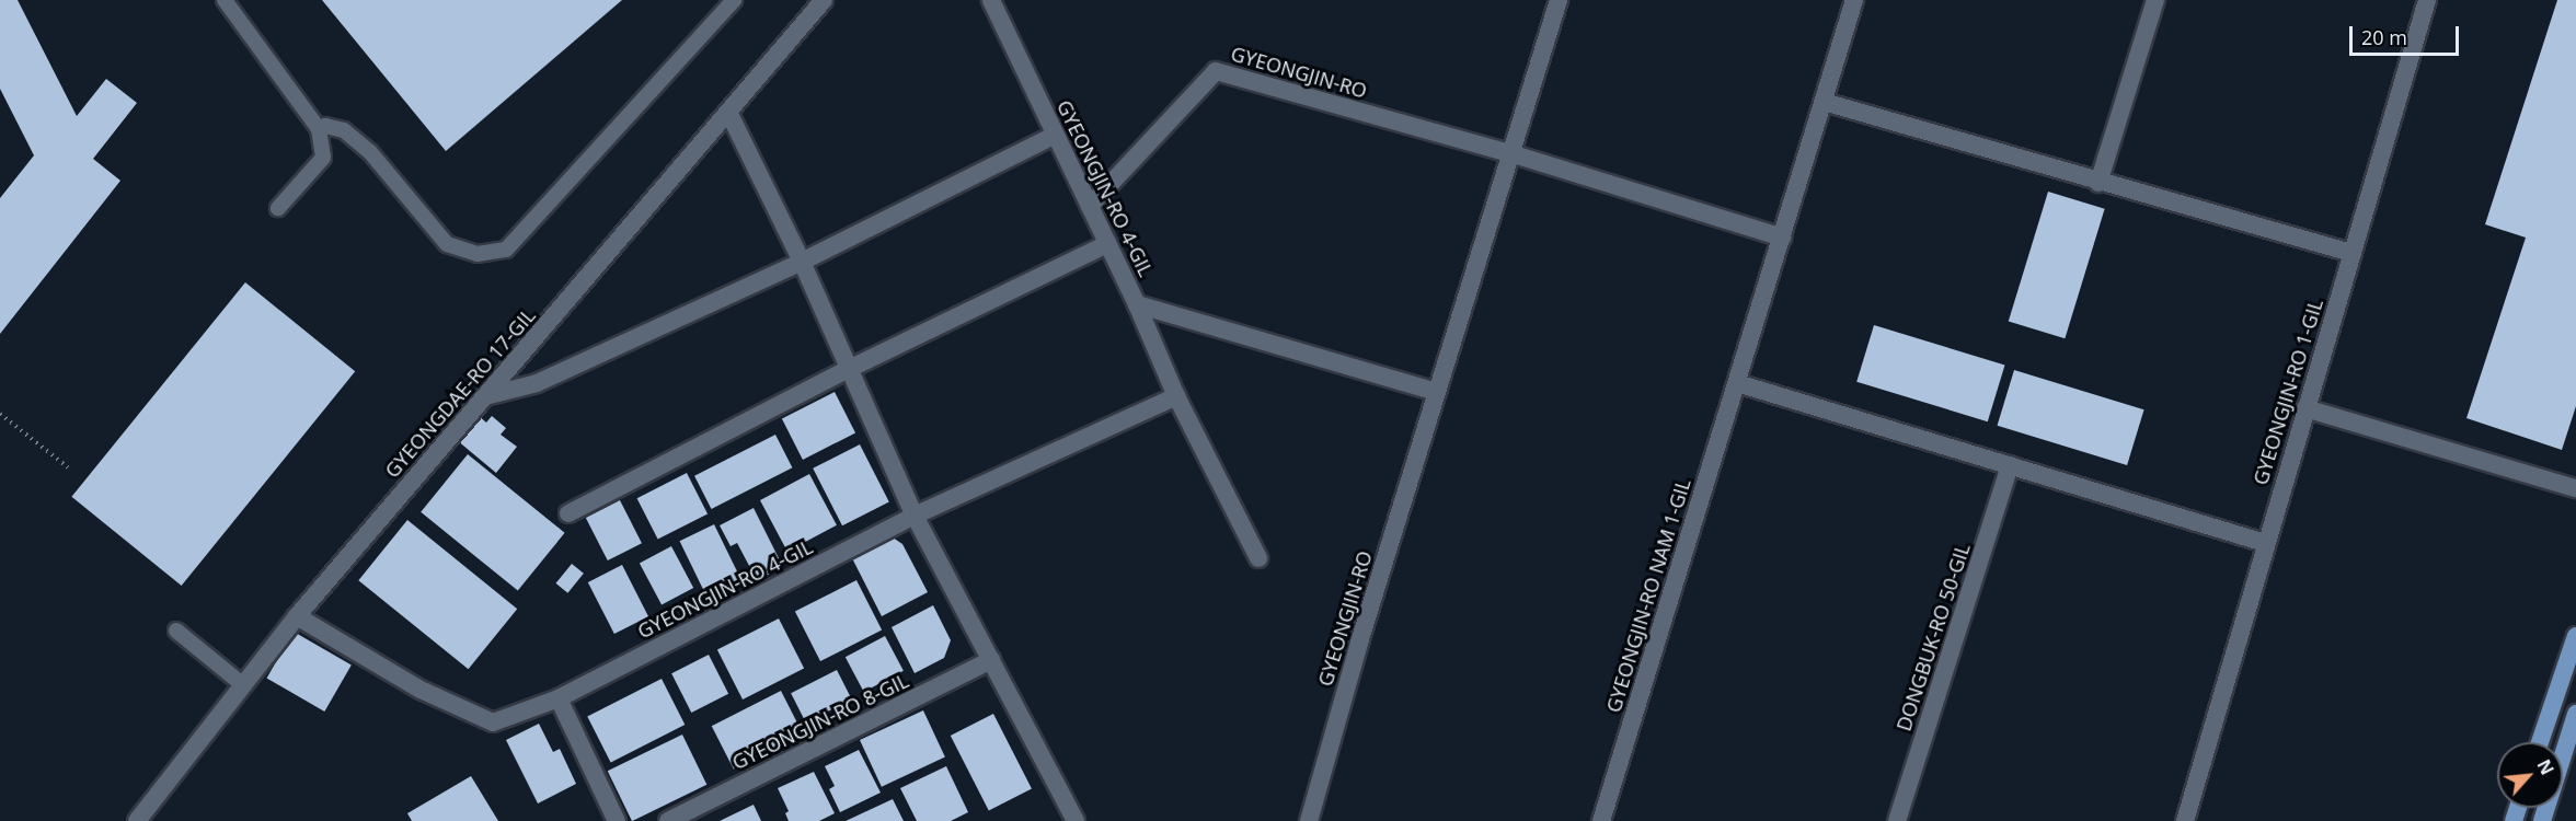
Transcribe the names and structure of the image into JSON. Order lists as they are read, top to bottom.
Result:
{
  "streets": {
    "street": [
      "GYEONGJIN-RO",
      "GYEONGJIN-RO 4-GIL",
      "GYEONGJIN-RO 1-GIL",
      "GYEONGDAE-RO 17-GIL",
      "GYEONGJIN-RO NAM 1-GIL",
      "DONGBUK-RO 50-GIL",
      "GYEONGJIN-RO 8-GIL"
    ]
  },
  "crossings": [
    ["GYEONGJIN-RO", "GYEONGJIN-RO 4-GIL"],
    ["GYEONGJIN-RO", "GYEONGJIN-RO NAM 1-GIL"],
    ["GYEONGJIN-RO 4-GIL", "GYEONGDAE-RO 17-GIL"]
  ],
  "scale_bar": "20 m",
  "north": "top right"
}
